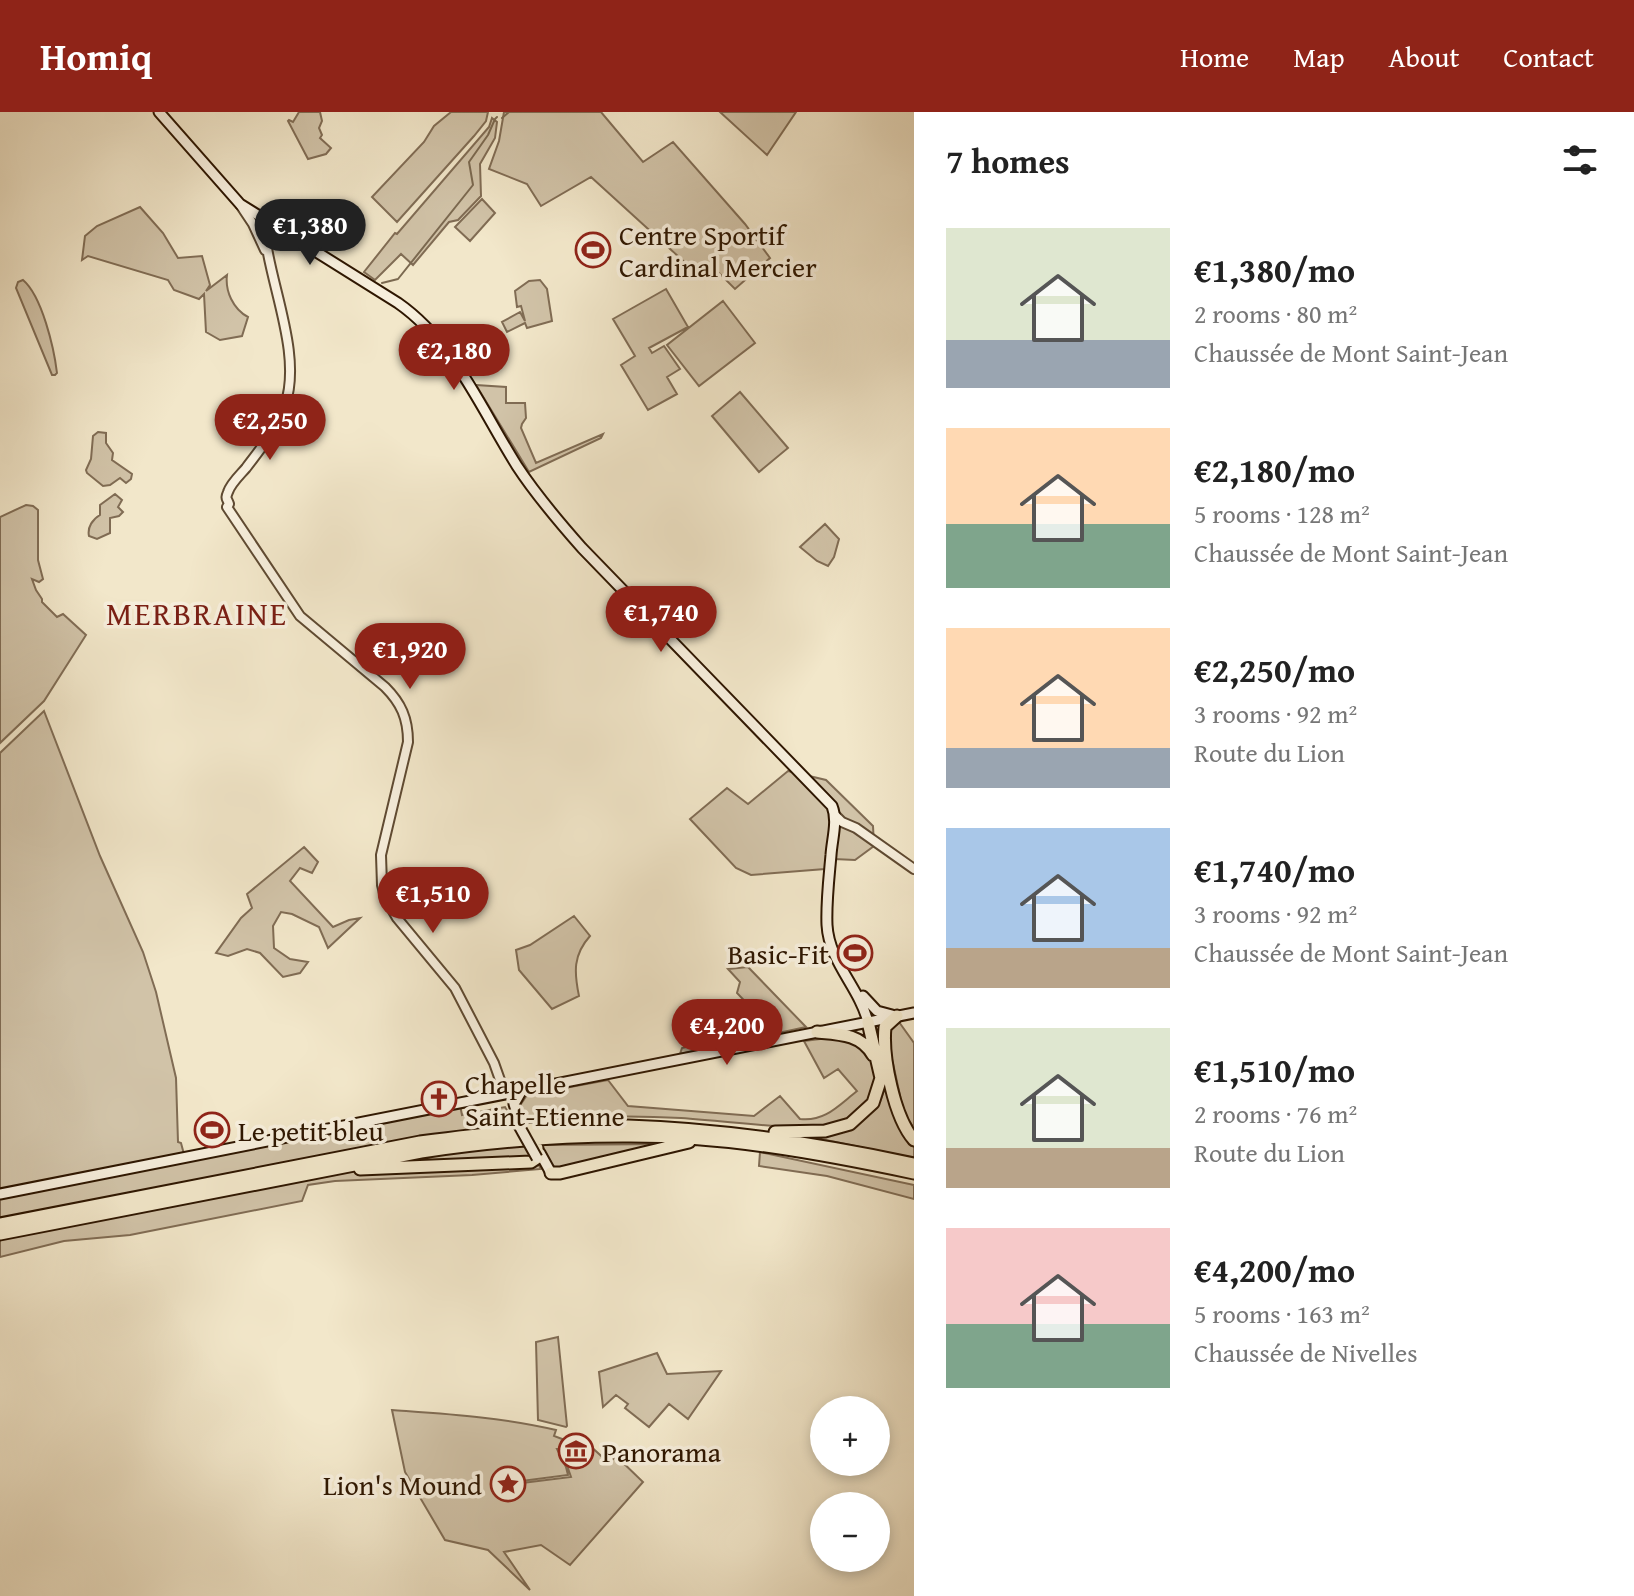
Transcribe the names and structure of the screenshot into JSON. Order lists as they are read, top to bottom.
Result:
{
  "districts": ["MERBRAINE"],
  "places": {
    "sports": ["Centre Sportif Cardinal Mercier", "Basic-Fit", "Le petit bleu"],
    "church": ["Chapelle Saint-Etienne"],
    "museum": ["Panorama"],
    "place": ["Lion's Mound"]
  },
  "page": {
    "header": "Homiq",
    "nav": [
      "Home",
      "Map",
      "About",
      "Contact"
    ],
    "heading": "7 homes",
    "price": [
      "€1,380",
      "€2,180",
      "€2,250",
      "€1,740",
      "€1,920",
      "€1,510",
      "€4,200"
    ],
    "list": [
      {
        "name": "€1,380/mo",
        "note": "2 rooms · 80 m² · Chaussée de Mont Saint-Jean"
      },
      {
        "name": "€2,180/mo",
        "note": "5 rooms · 128 m² · Chaussée de Mont Saint-Jean"
      },
      {
        "name": "€2,250/mo",
        "note": "3 rooms · 92 m² · Route du Lion"
      },
      {
        "name": "€1,740/mo",
        "note": "3 rooms · 92 m² · Chaussée de Mont Saint-Jean"
      },
      {
        "name": "€1,510/mo",
        "note": "2 rooms · 76 m² · Route du Lion"
      },
      {
        "name": "€4,200/mo",
        "note": "5 rooms · 163 m² · Chaussée de Nivelles"
      }
    ],
    "map_buttons": ["+", "−"]
  }
}
